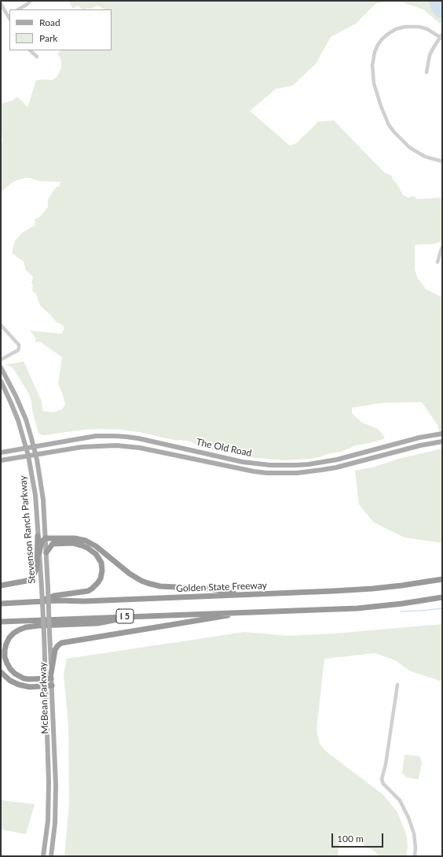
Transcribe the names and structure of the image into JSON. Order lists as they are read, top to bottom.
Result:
{
  "streets": {
    "highway": ["Golden State Freeway", "I 5"],
    "main road": ["The Old Road", "Stevenson Ranch Parkway", "McBean Parkway"]
  },
  "crossings": [
    ["The Old Road", "Stevenson Ranch Parkway"],
    ["Stevenson Ranch Parkway", "McBean Parkway"]
  ],
  "legend": ["Road", "Park"],
  "scale_bar": "100 m"
}
